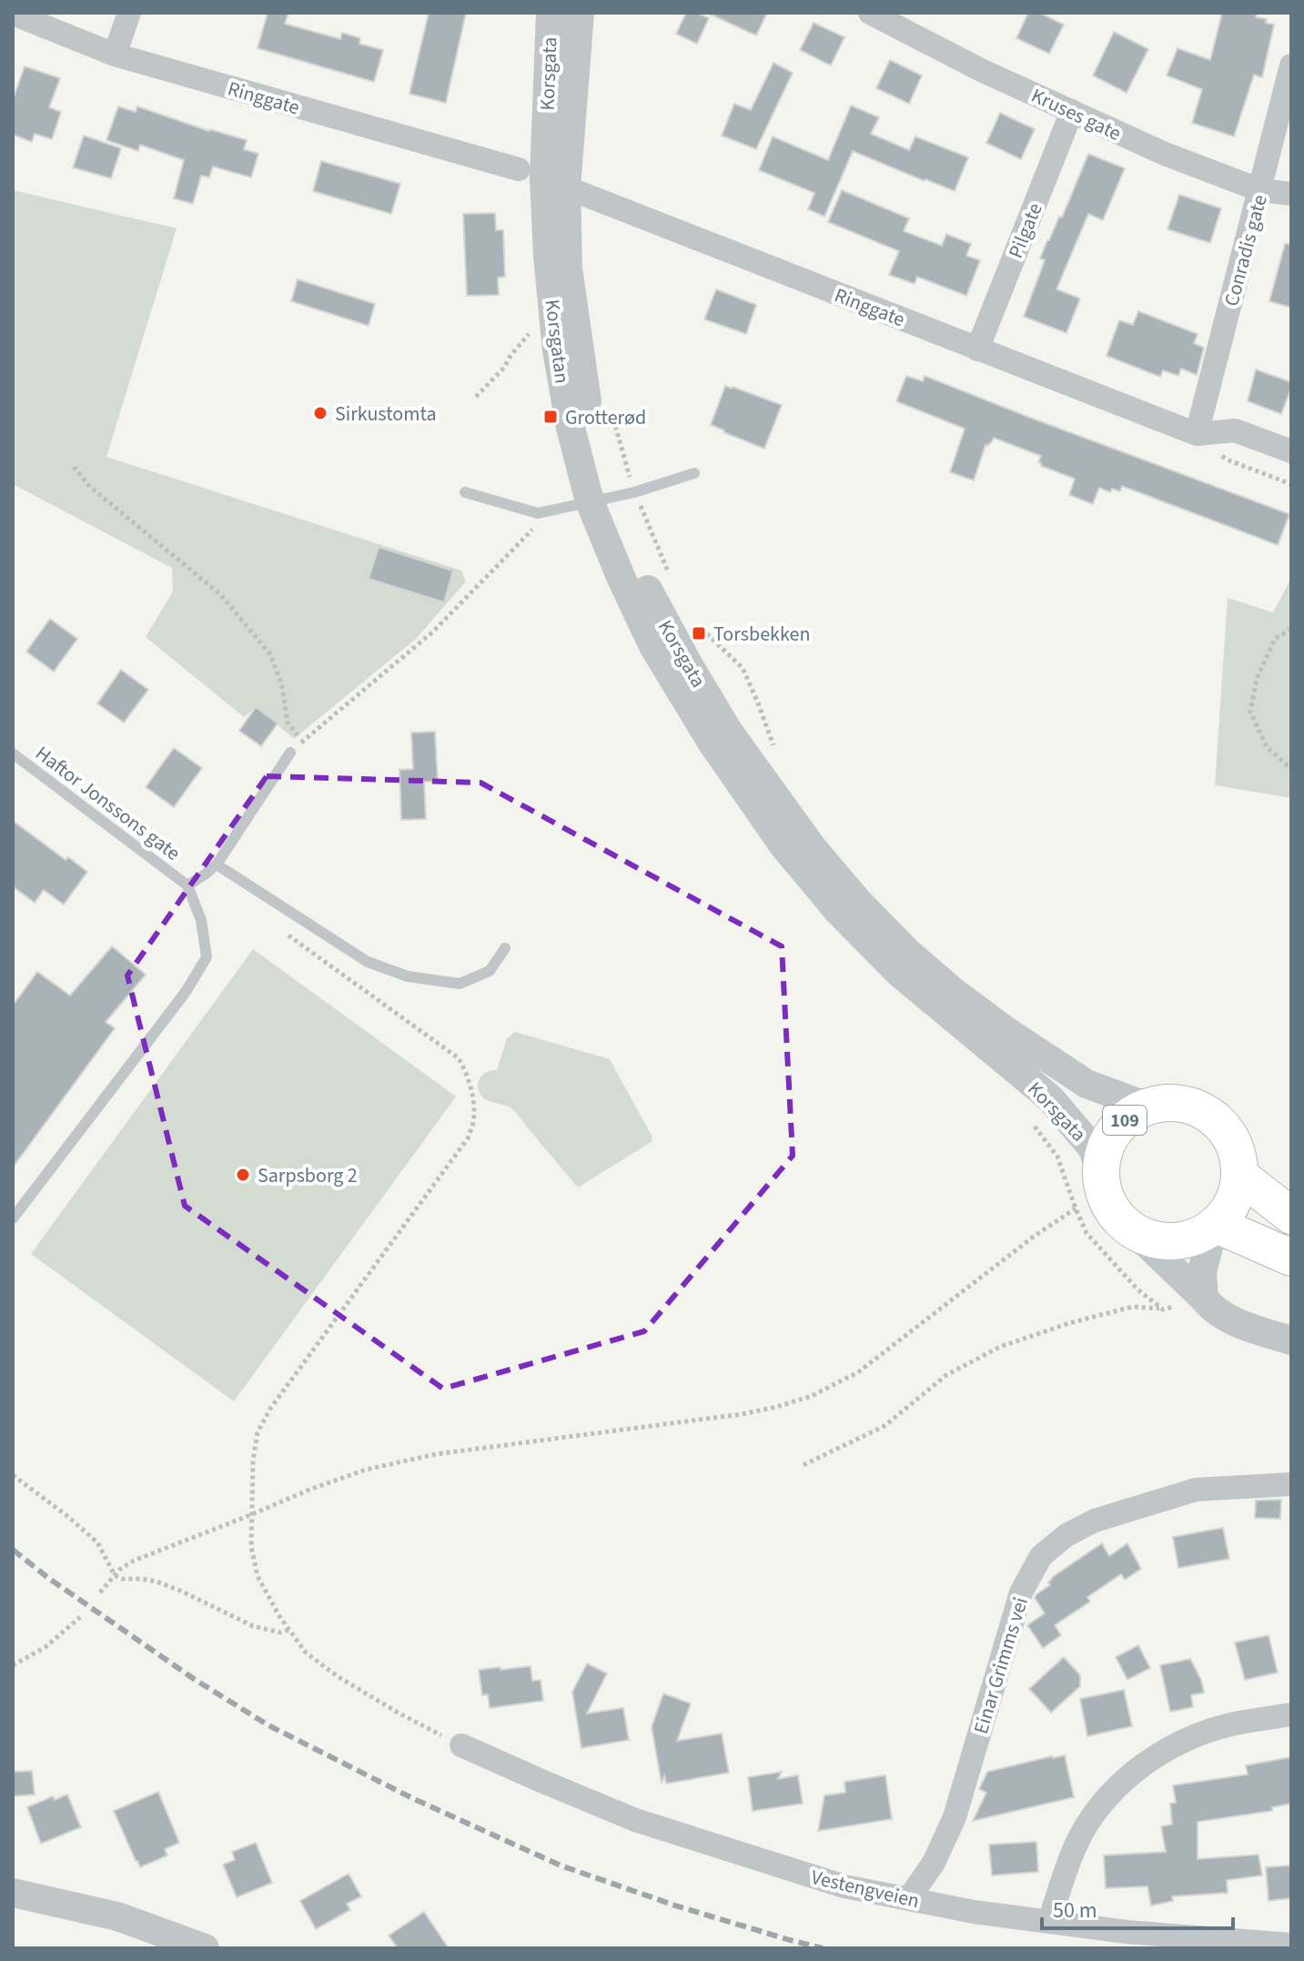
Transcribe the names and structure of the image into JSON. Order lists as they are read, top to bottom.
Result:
{
  "streets": {
    "main road": ["109"],
    "street": [
      "Korsgata",
      "Ringgate",
      "Kruses gate",
      "Pilgate",
      "Conradis gate",
      "Korsgatan",
      "Einar Grimms vei",
      "Vestengveien"
    ],
    "lane": ["Haftor Jonssons gate"]
  },
  "crossings": [
    ["Korsgata", "Ringgate"],
    ["Korsgata", "Korsgatan"],
    ["Korsgata", "109"],
    ["Ringgate", "Pilgate"],
    ["Ringgate", "Conradis gate"],
    ["Ringgate", "Korsgatan"],
    ["Kruses gate", "Pilgate"],
    ["Kruses gate", "Conradis gate"],
    ["Einar Grimms vei", "Vestengveien"]
  ],
  "places": {
    "other": ["Sirkustomta", "Sarpsborg 2"],
    "transit": ["Grotterød", "Torsbekken"]
  },
  "scale_bar": "50 m"
}
